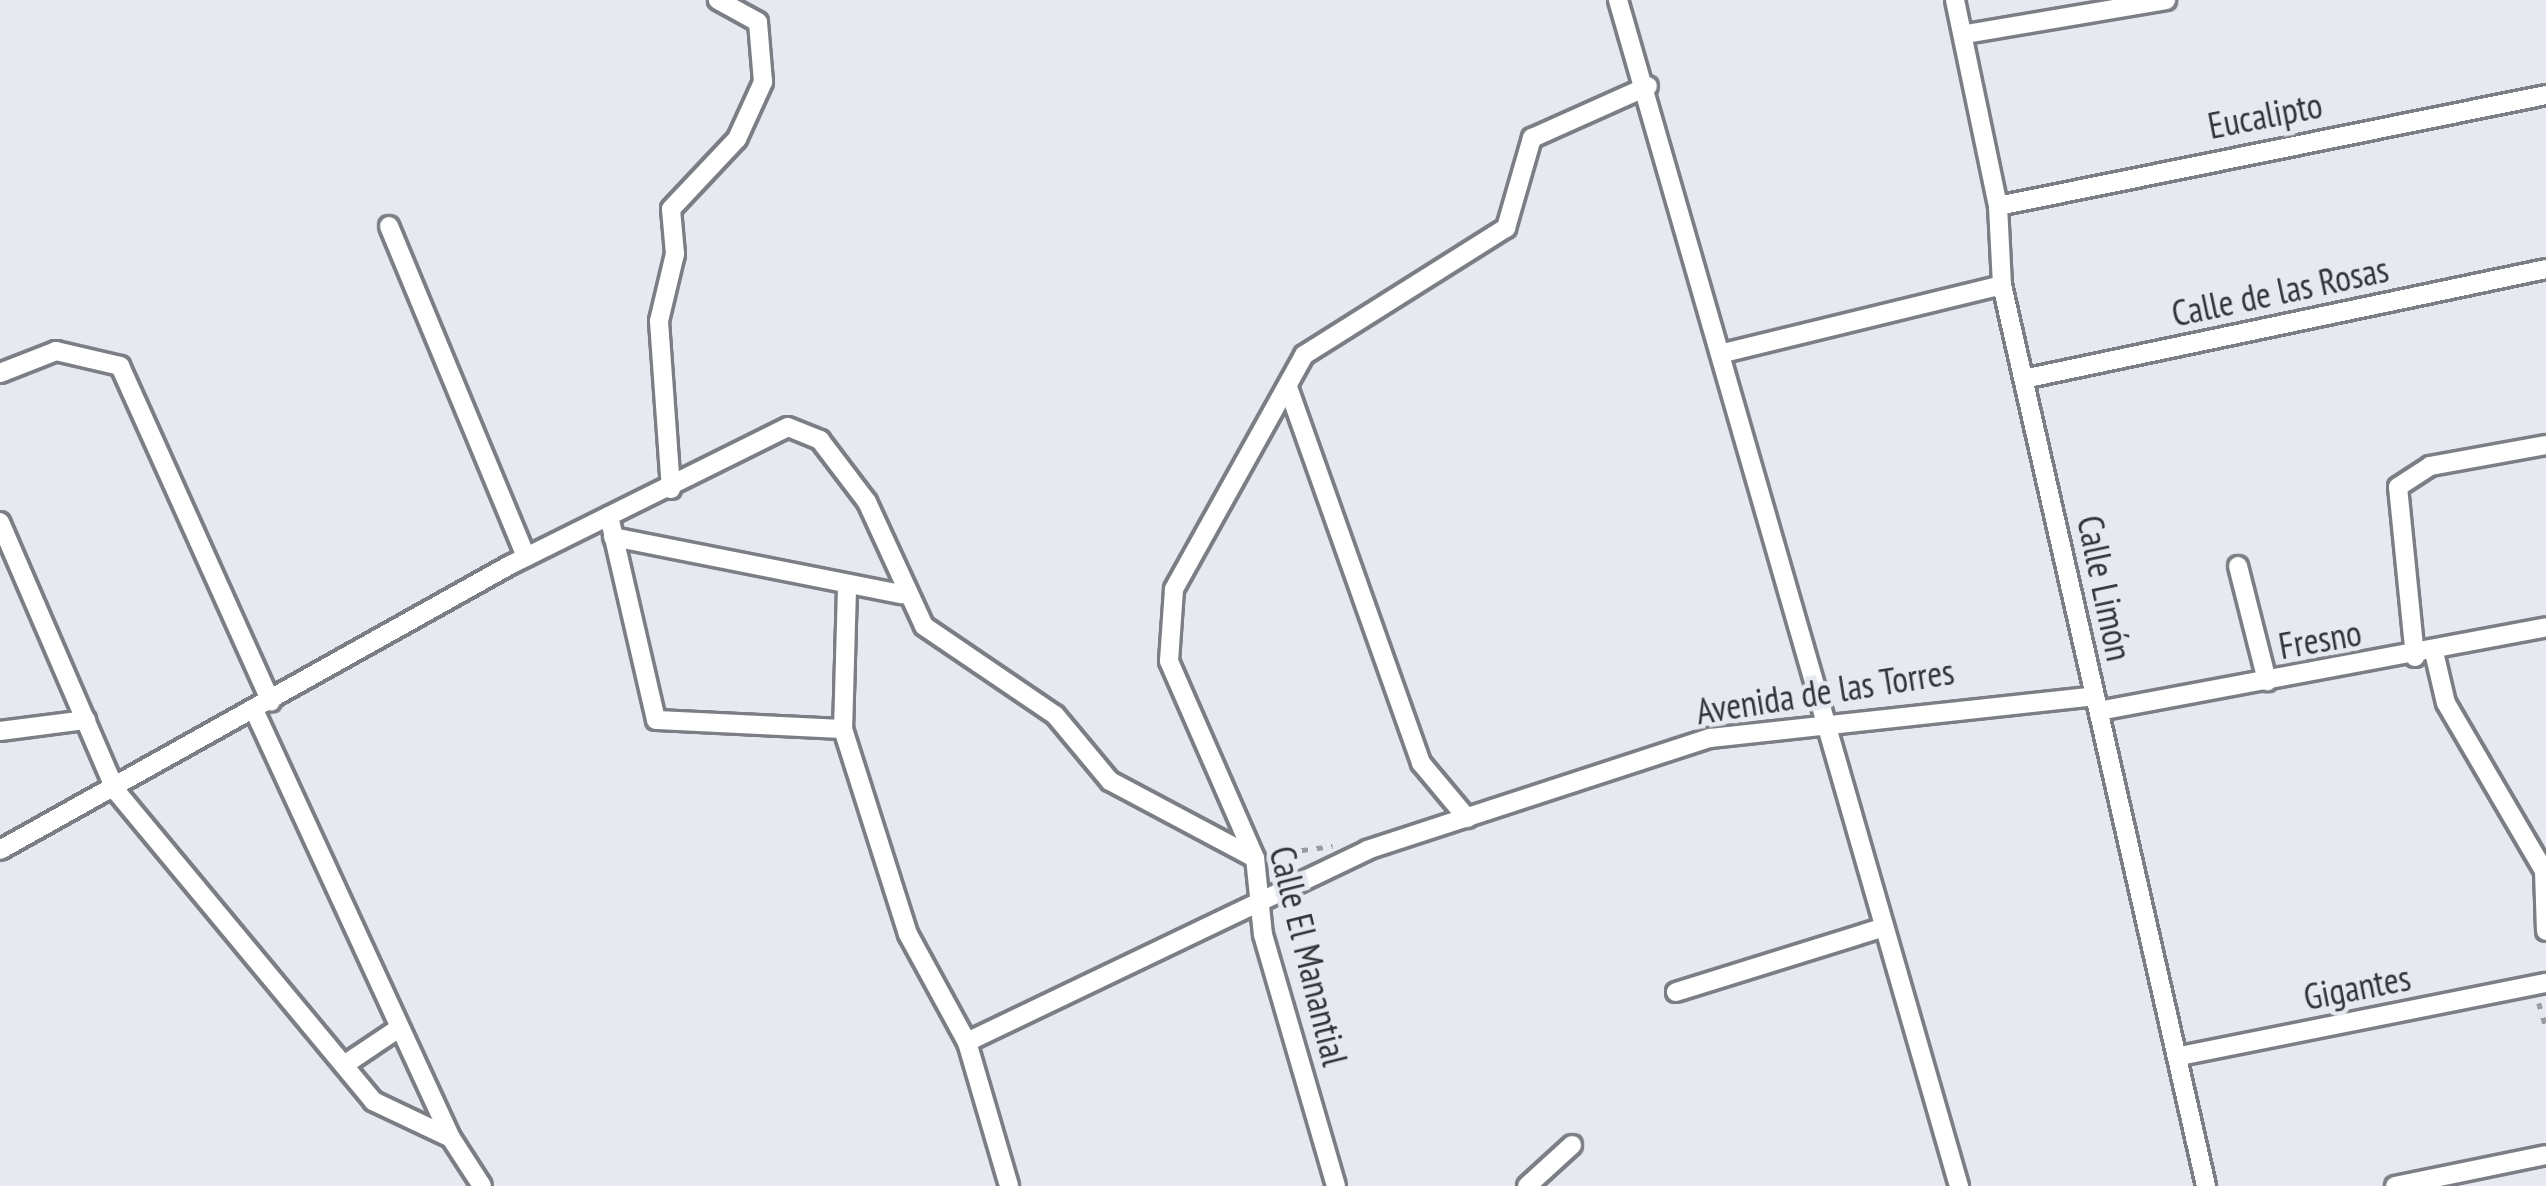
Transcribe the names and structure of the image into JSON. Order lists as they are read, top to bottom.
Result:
{
  "streets": {
    "street": [
      "Eucalipto",
      "Calle de las Rosas",
      "Calle Limón",
      "Fresno",
      "Avenida de las Torres",
      "Calle El Manantial",
      "Gigantes"
    ]
  },
  "crossings": [
    ["Eucalipto", "Calle Limón"],
    ["Calle de las Rosas", "Calle Limón"],
    ["Calle Limón", "Fresno"],
    ["Calle Limón", "Avenida de las Torres"],
    ["Calle Limón", "Gigantes"],
    ["Fresno", "Avenida de las Torres"],
    ["Avenida de las Torres", "Calle El Manantial"]
  ]
}
